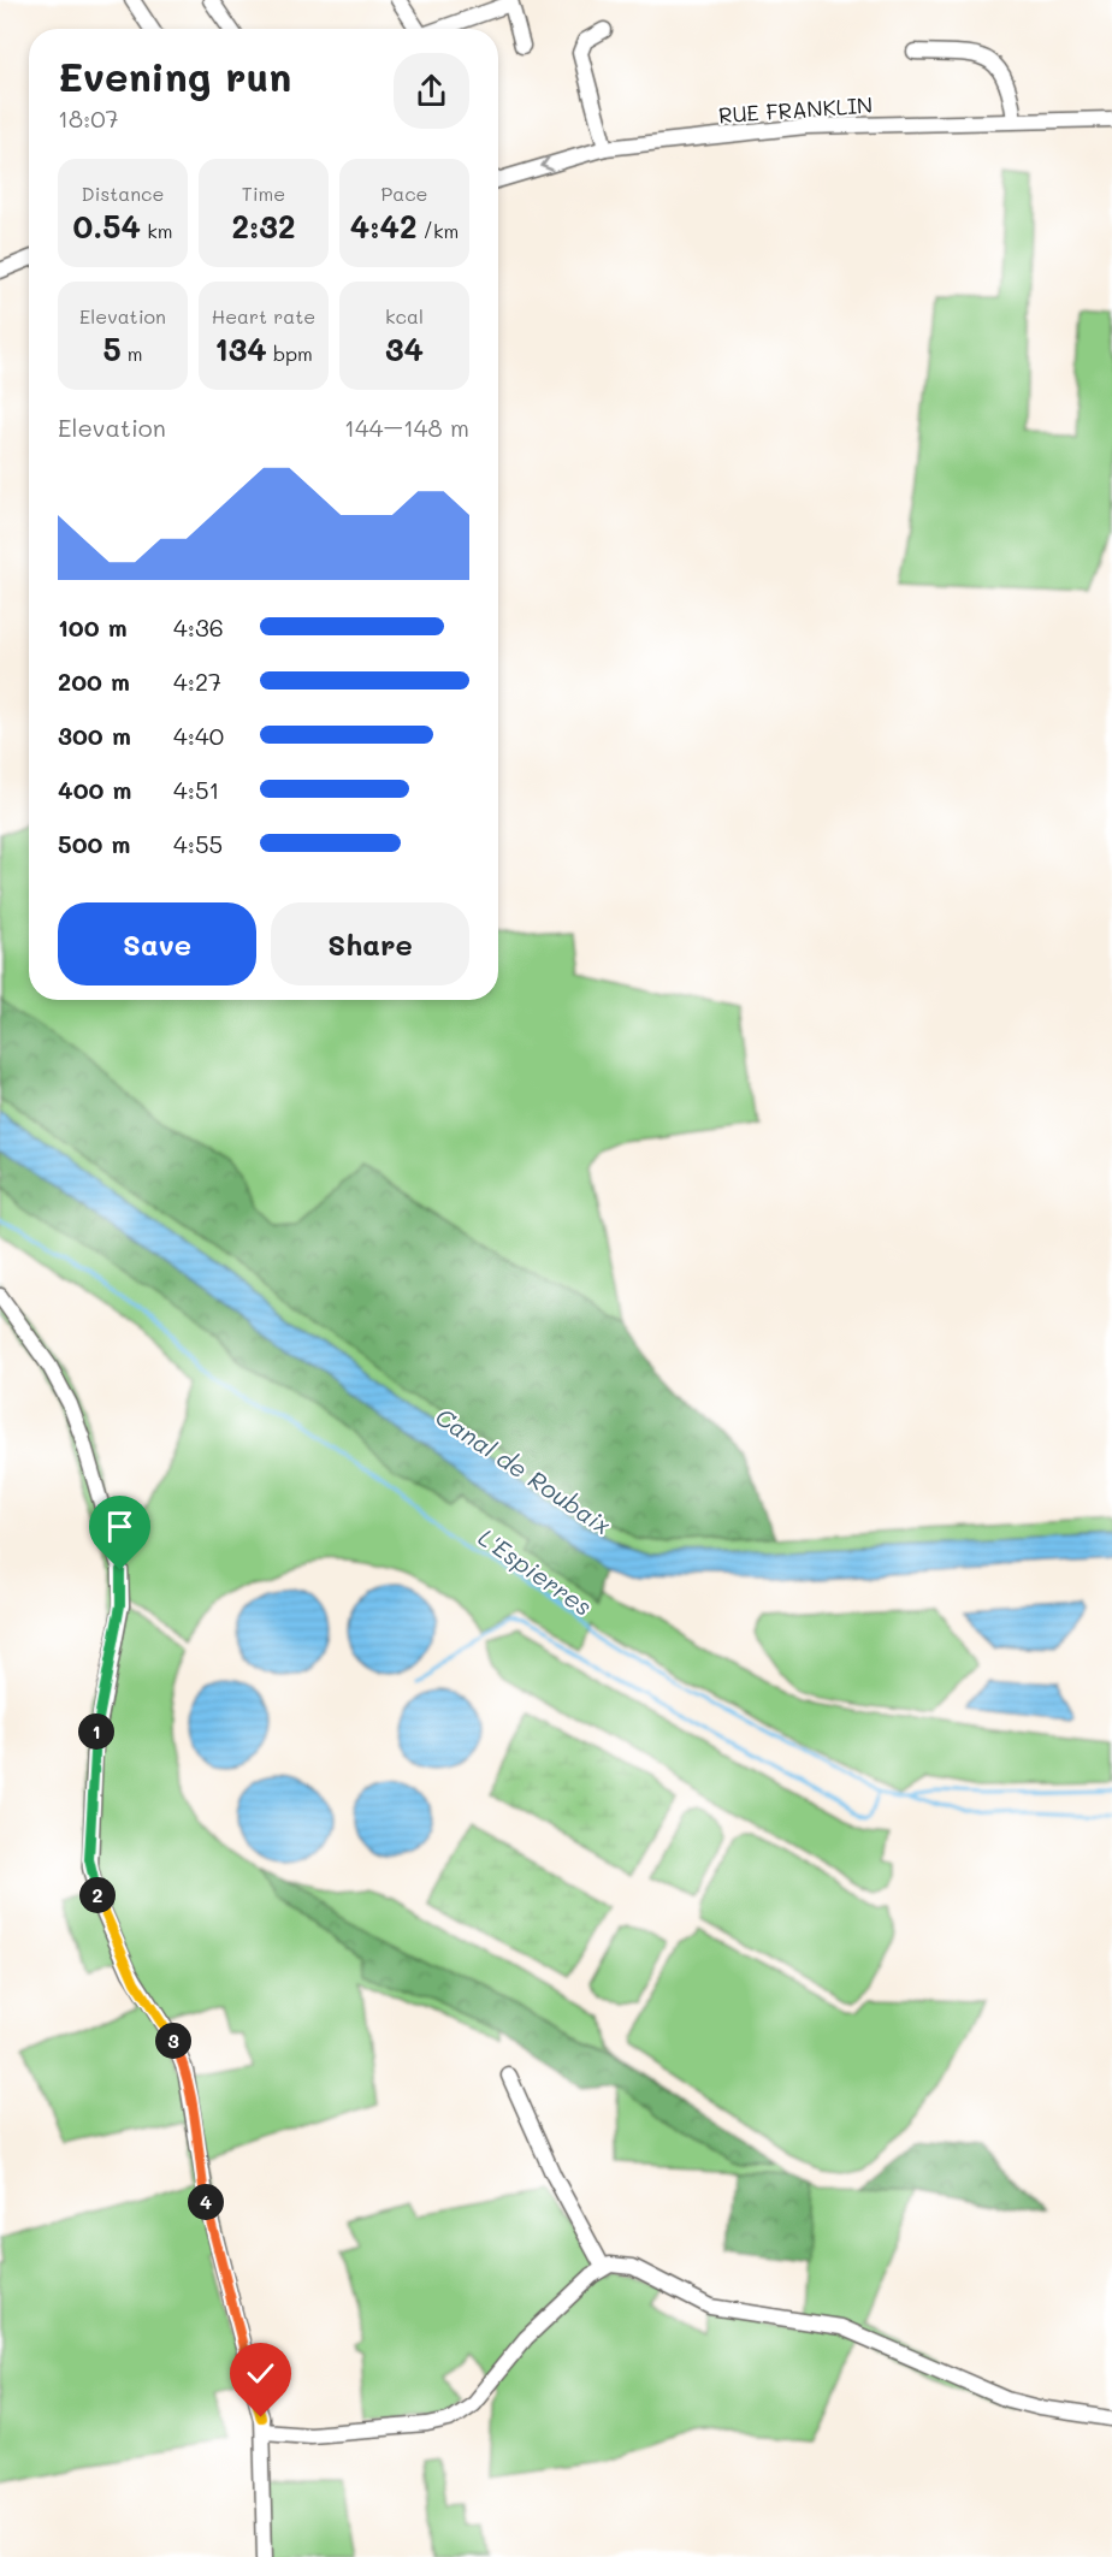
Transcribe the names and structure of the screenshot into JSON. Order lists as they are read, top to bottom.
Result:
{
  "streets": {
    "street": ["RUE FRANKLIN"]
  },
  "water": ["Canal de Roubaix", "L'Espierres"],
  "page": {
    "heading": ["Evening run", "18:07"],
    "stats": [
      ["Distance", "0.54 km"],
      ["Time", "2:32"],
      ["Pace", "4:42 /km"],
      ["Elevation", "5 m"],
      ["Heart rate", "134 bpm"],
      ["kcal", "34"]
    ],
    "chart": ["Elevation", "144–148 m"],
    "list": [
      {
        "name": "100 m",
        "note": "4:36"
      },
      {
        "name": "200 m",
        "note": "4:27"
      },
      {
        "name": "300 m",
        "note": "4:40"
      },
      {
        "name": "400 m",
        "note": "4:51"
      },
      {
        "name": "500 m",
        "note": "4:55"
      }
    ],
    "buttons": ["Save", "Share"],
    "pins": [
      "1",
      "2",
      "3",
      "4"
    ]
  }
}
